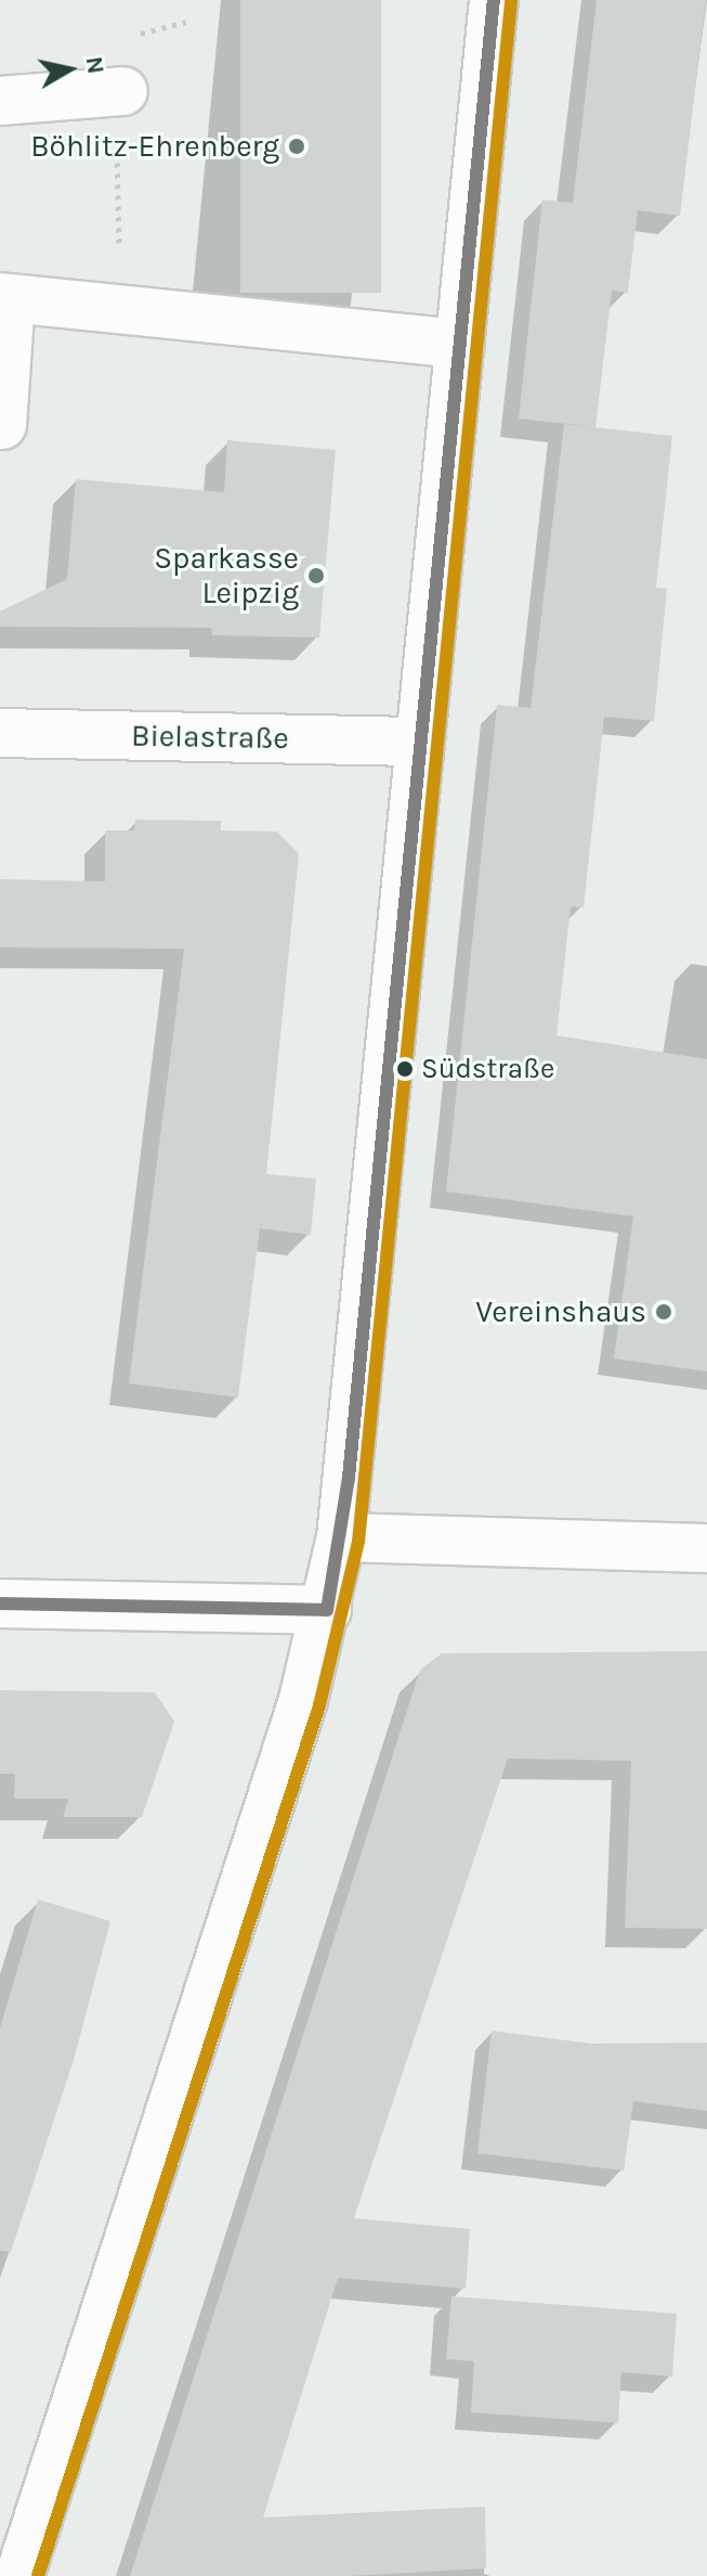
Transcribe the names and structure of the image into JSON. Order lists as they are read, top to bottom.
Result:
{
  "streets": {
    "street": ["Bielastraße"]
  },
  "places": [
    "Böhlitz-Ehrenberg",
    "Sparkasse Leipzig",
    "Südstraße",
    "Vereinshaus"
  ],
  "north": "right"
}
